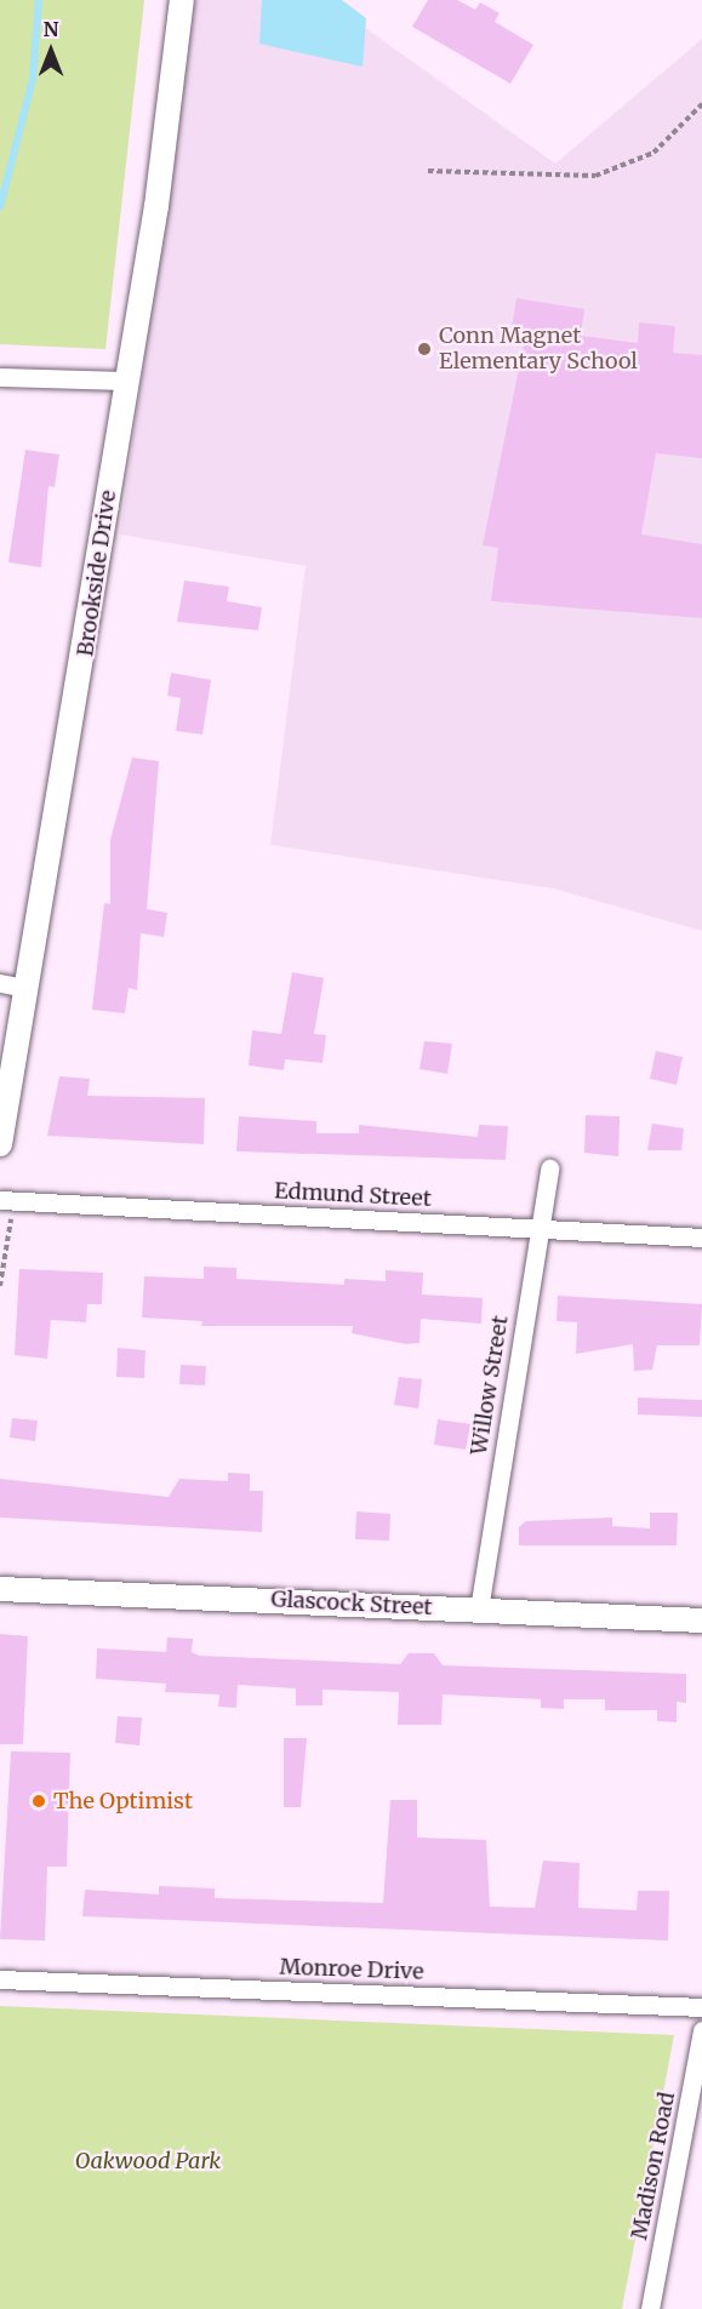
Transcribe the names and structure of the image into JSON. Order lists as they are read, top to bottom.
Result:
{
  "streets": {
    "street": [
      "Brookside Drive",
      "Edmund Street",
      "Willow Street",
      "Glascock Street",
      "Monroe Drive",
      "Madison Road"
    ]
  },
  "crossings": [
    ["Edmund Street", "Willow Street"],
    ["Willow Street", "Glascock Street"]
  ],
  "parks": ["Oakwood Park"],
  "places": ["Conn Magnet Elementary School", "The Optimist"],
  "north": "top"
}
